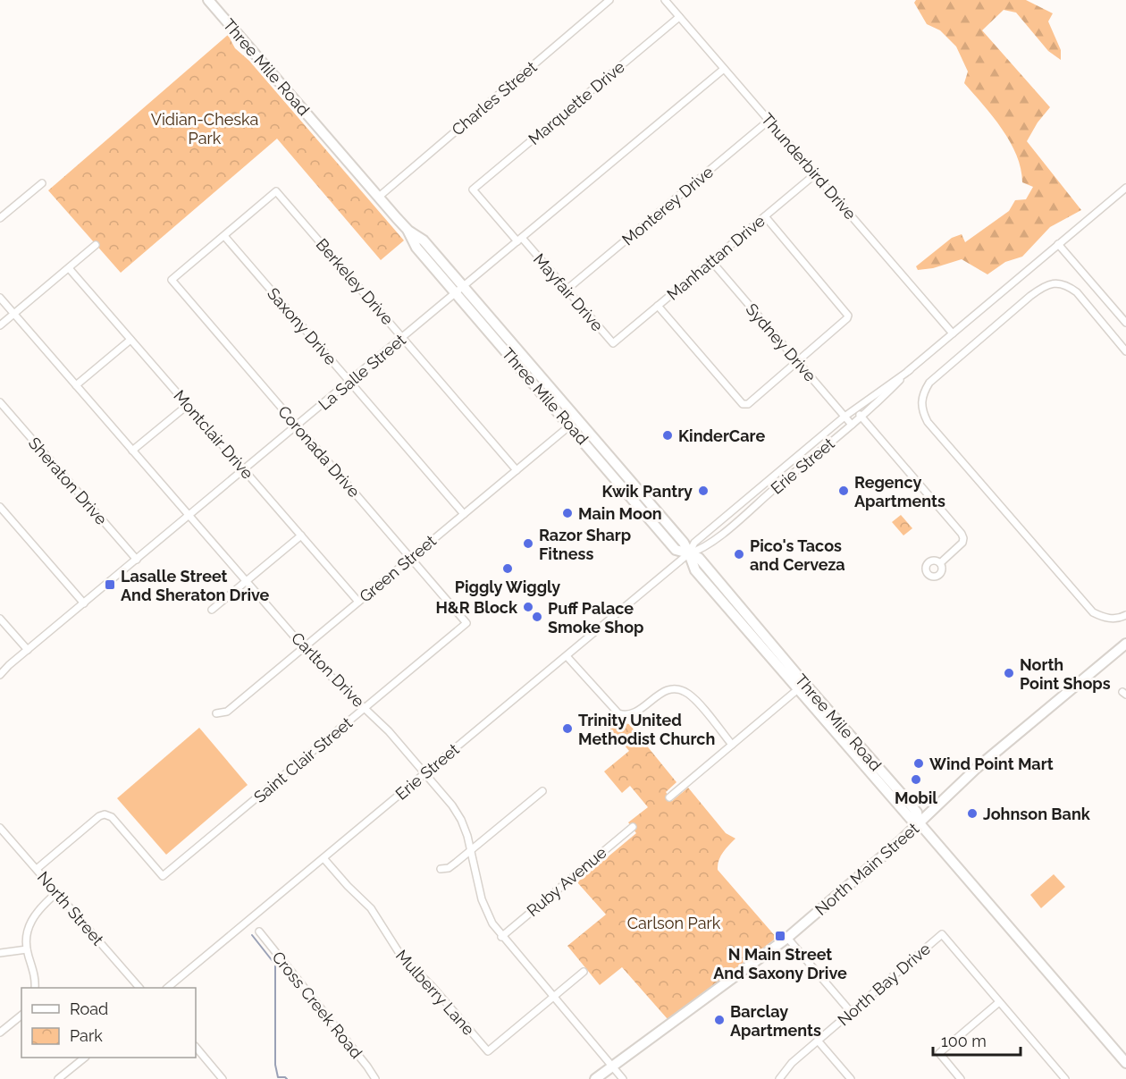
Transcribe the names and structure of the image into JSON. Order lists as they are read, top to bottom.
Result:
{
  "streets": {
    "street": [
      "Three Mile Road",
      "Charles Street",
      "Marquette Drive",
      "Thunderbird Drive",
      "Monterey Drive",
      "Manhattan Drive",
      "Berkeley Drive",
      "Mayfair Drive",
      "Saxony Drive",
      "Sydney Drive",
      "La Salle Street",
      "Montclair Drive",
      "Coronada Drive",
      "Erie Street",
      "Sheraton Drive",
      "Green Street",
      "Carlton Drive",
      "Saint Clair Street",
      "North Main Street",
      "Ruby Avenue",
      "North Street",
      "North Bay Drive",
      "Mulberry Lane",
      "Cross Creek Road"
    ]
  },
  "crossings": [
    ["Three Mile Road", "Charles Street"],
    ["Three Mile Road", "La Salle Street"],
    ["Three Mile Road", "Erie Street"],
    ["Three Mile Road", "Green Street"],
    ["Three Mile Road", "North Main Street"],
    ["Marquette Drive", "Thunderbird Drive"],
    ["Marquette Drive", "Mayfair Drive"],
    ["Thunderbird Drive", "Monterey Drive"],
    ["Thunderbird Drive", "Manhattan Drive"],
    ["Thunderbird Drive", "La Salle Street"],
    ["Thunderbird Drive", "Erie Street"],
    ["Monterey Drive", "Mayfair Drive"],
    ["Manhattan Drive", "Mayfair Drive"],
    ["Manhattan Drive", "Sydney Drive"],
    ["Berkeley Drive", "Saxony Drive"],
    ["Berkeley Drive", "La Salle Street"],
    ["Berkeley Drive", "Coronada Drive"],
    ["Berkeley Drive", "Green Street"],
    ["Mayfair Drive", "La Salle Street"],
    ["Saxony Drive", "La Salle Street"],
    ["Saxony Drive", "Coronada Drive"],
    ["Saxony Drive", "Green Street"],
    ["Sydney Drive", "Erie Street"],
    ["La Salle Street", "Montclair Drive"],
    ["La Salle Street", "Coronada Drive"],
    ["La Salle Street", "Sheraton Drive"],
    ["La Salle Street", "Carlton Drive"],
    ["Montclair Drive", "Green Street"],
    ["Coronada Drive", "Green Street"],
    ["Coronada Drive", "Saint Clair Street"],
    ["Erie Street", "Carlton Drive"],
    ["Erie Street", "Mulberry Lane"],
    ["Green Street", "Carlton Drive"],
    ["Carlton Drive", "Saint Clair Street"],
    ["Carlton Drive", "North Main Street"],
    ["Carlton Drive", "Ruby Avenue"],
    ["Carlton Drive", "Mulberry Lane"],
    ["Saint Clair Street", "North Street"]
  ],
  "parks": ["Vidian-Cheska Park", "Carlson Park"],
  "places": {
    "other": [
      "KinderCare",
      "Kwik Pantry",
      "Regency Apartments",
      "Main Moon",
      "Razor Sharp Fitness",
      "Pico's Tacos and Cerveza",
      "Piggly Wiggly",
      "H&R Block",
      "Puff Palace Smoke Shop",
      "North Point Shops",
      "Trinity United Methodist Church",
      "Wind Point Mart",
      "Mobil",
      "Johnson Bank",
      "Barclay Apartments"
    ],
    "transit": ["Lasalle Street And Sheraton Drive", "N Main Street And Saxony Drive"]
  },
  "legend": ["Road", "Park"],
  "scale_bar": "100 m"
}
